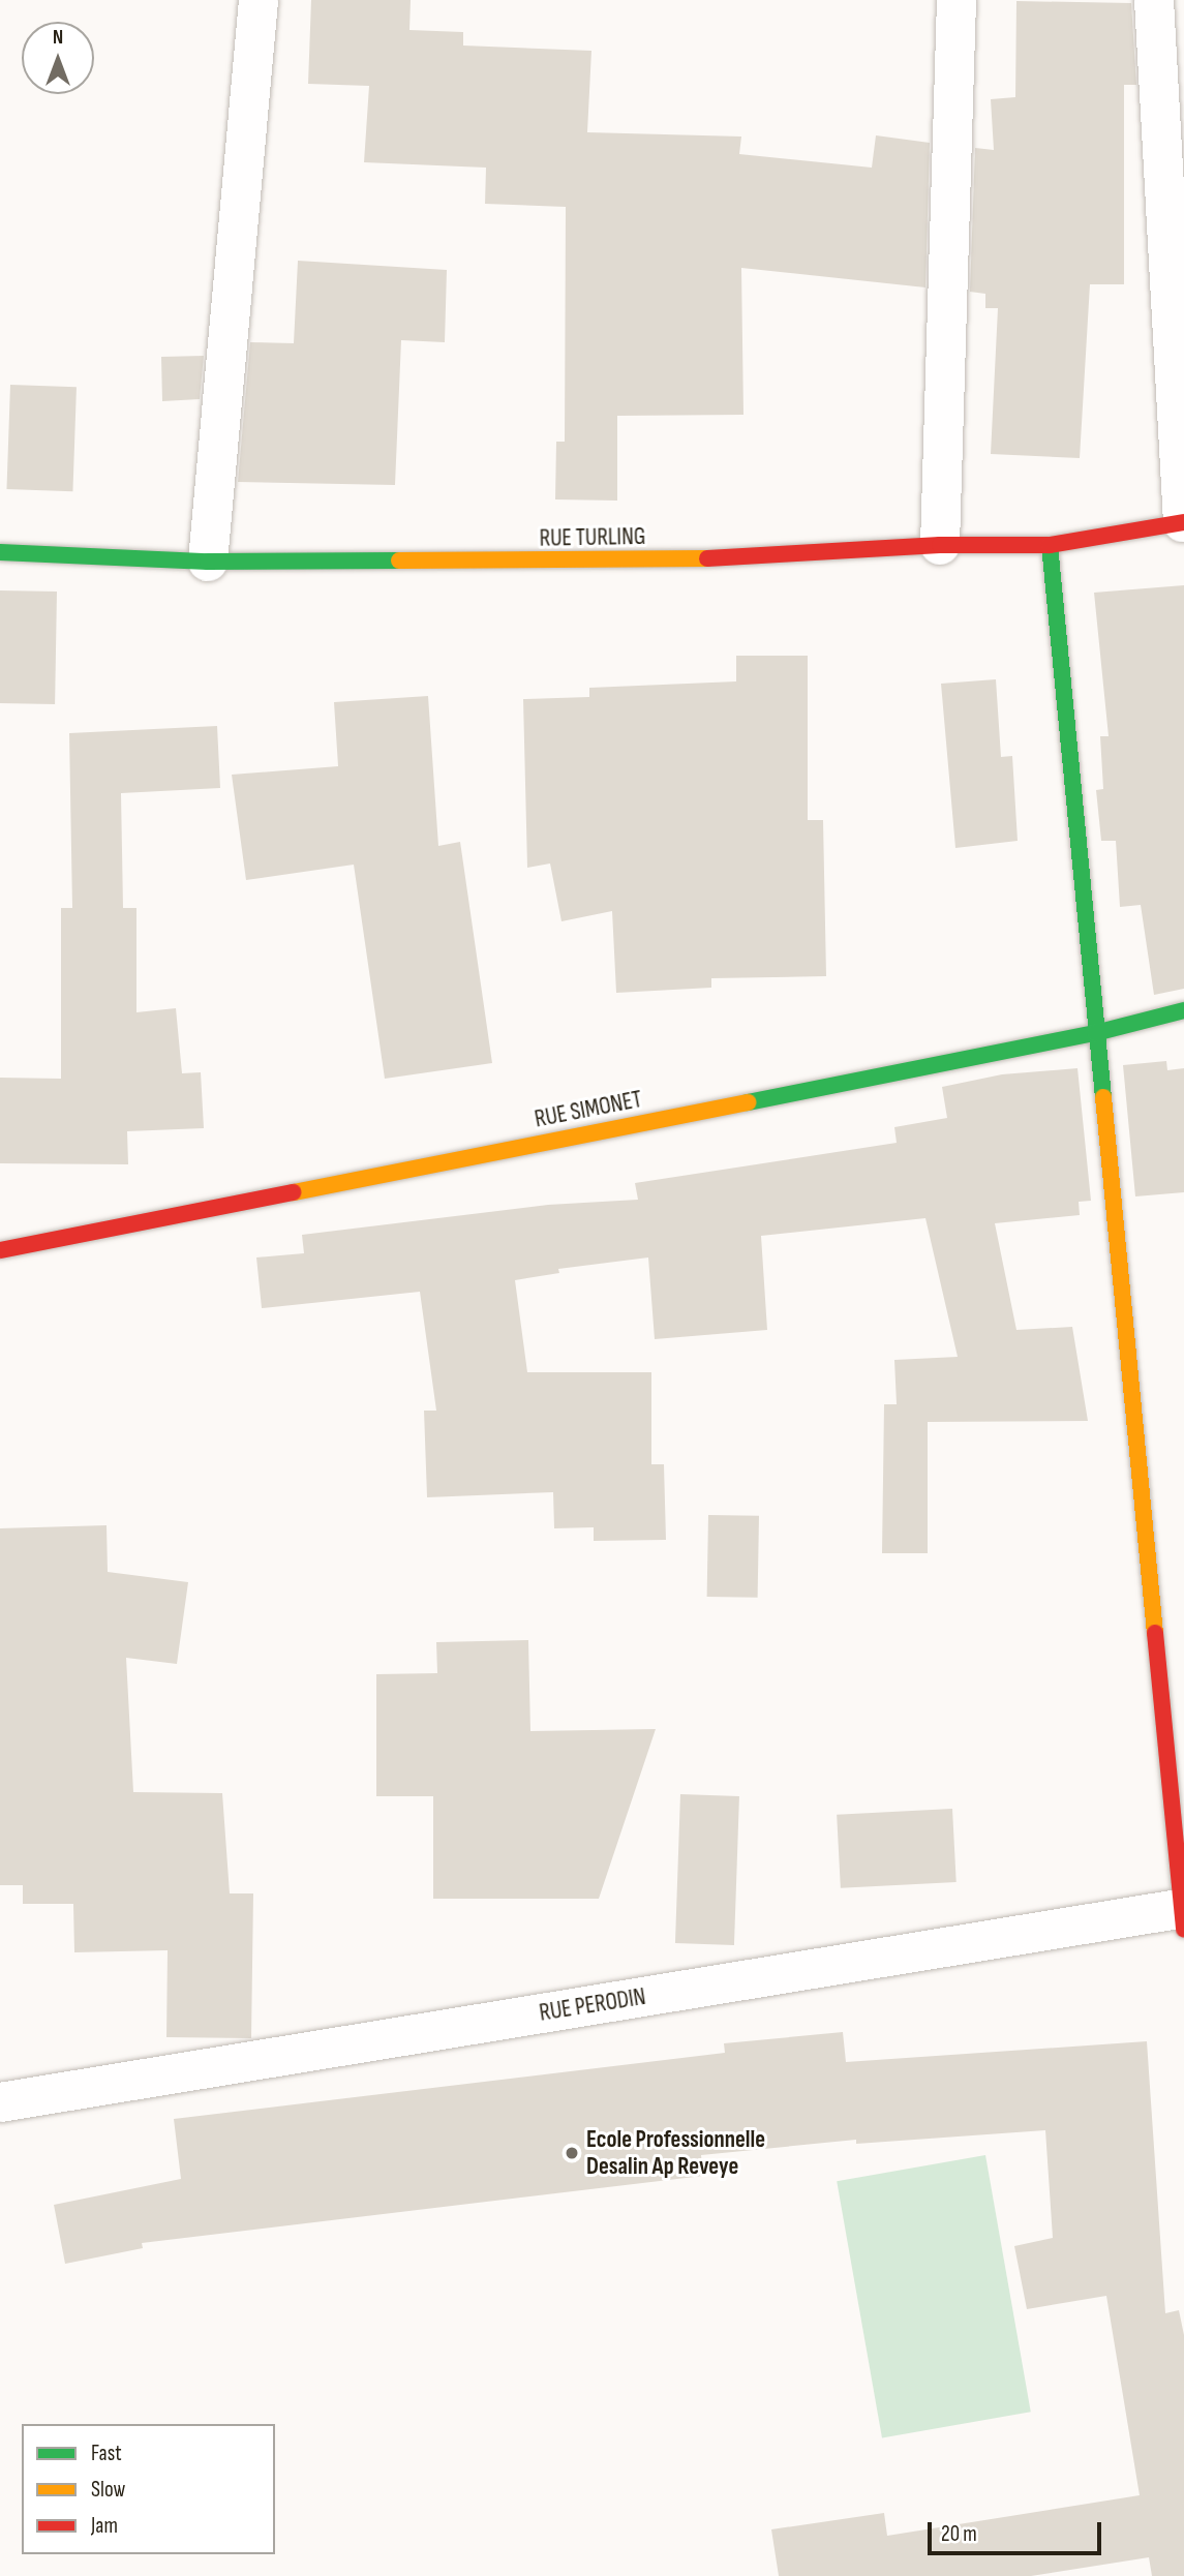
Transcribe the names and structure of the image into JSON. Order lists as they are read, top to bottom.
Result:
{
  "streets": {
    "street": ["RUE TURLING", "RUE SIMONET", "RUE PERODIN"]
  },
  "places": ["Ecole Professionnelle Desalin Ap Reveye"],
  "legend": ["Fast", "Slow", "Jam"],
  "scale_bar": "20 m",
  "north": "top"
}
